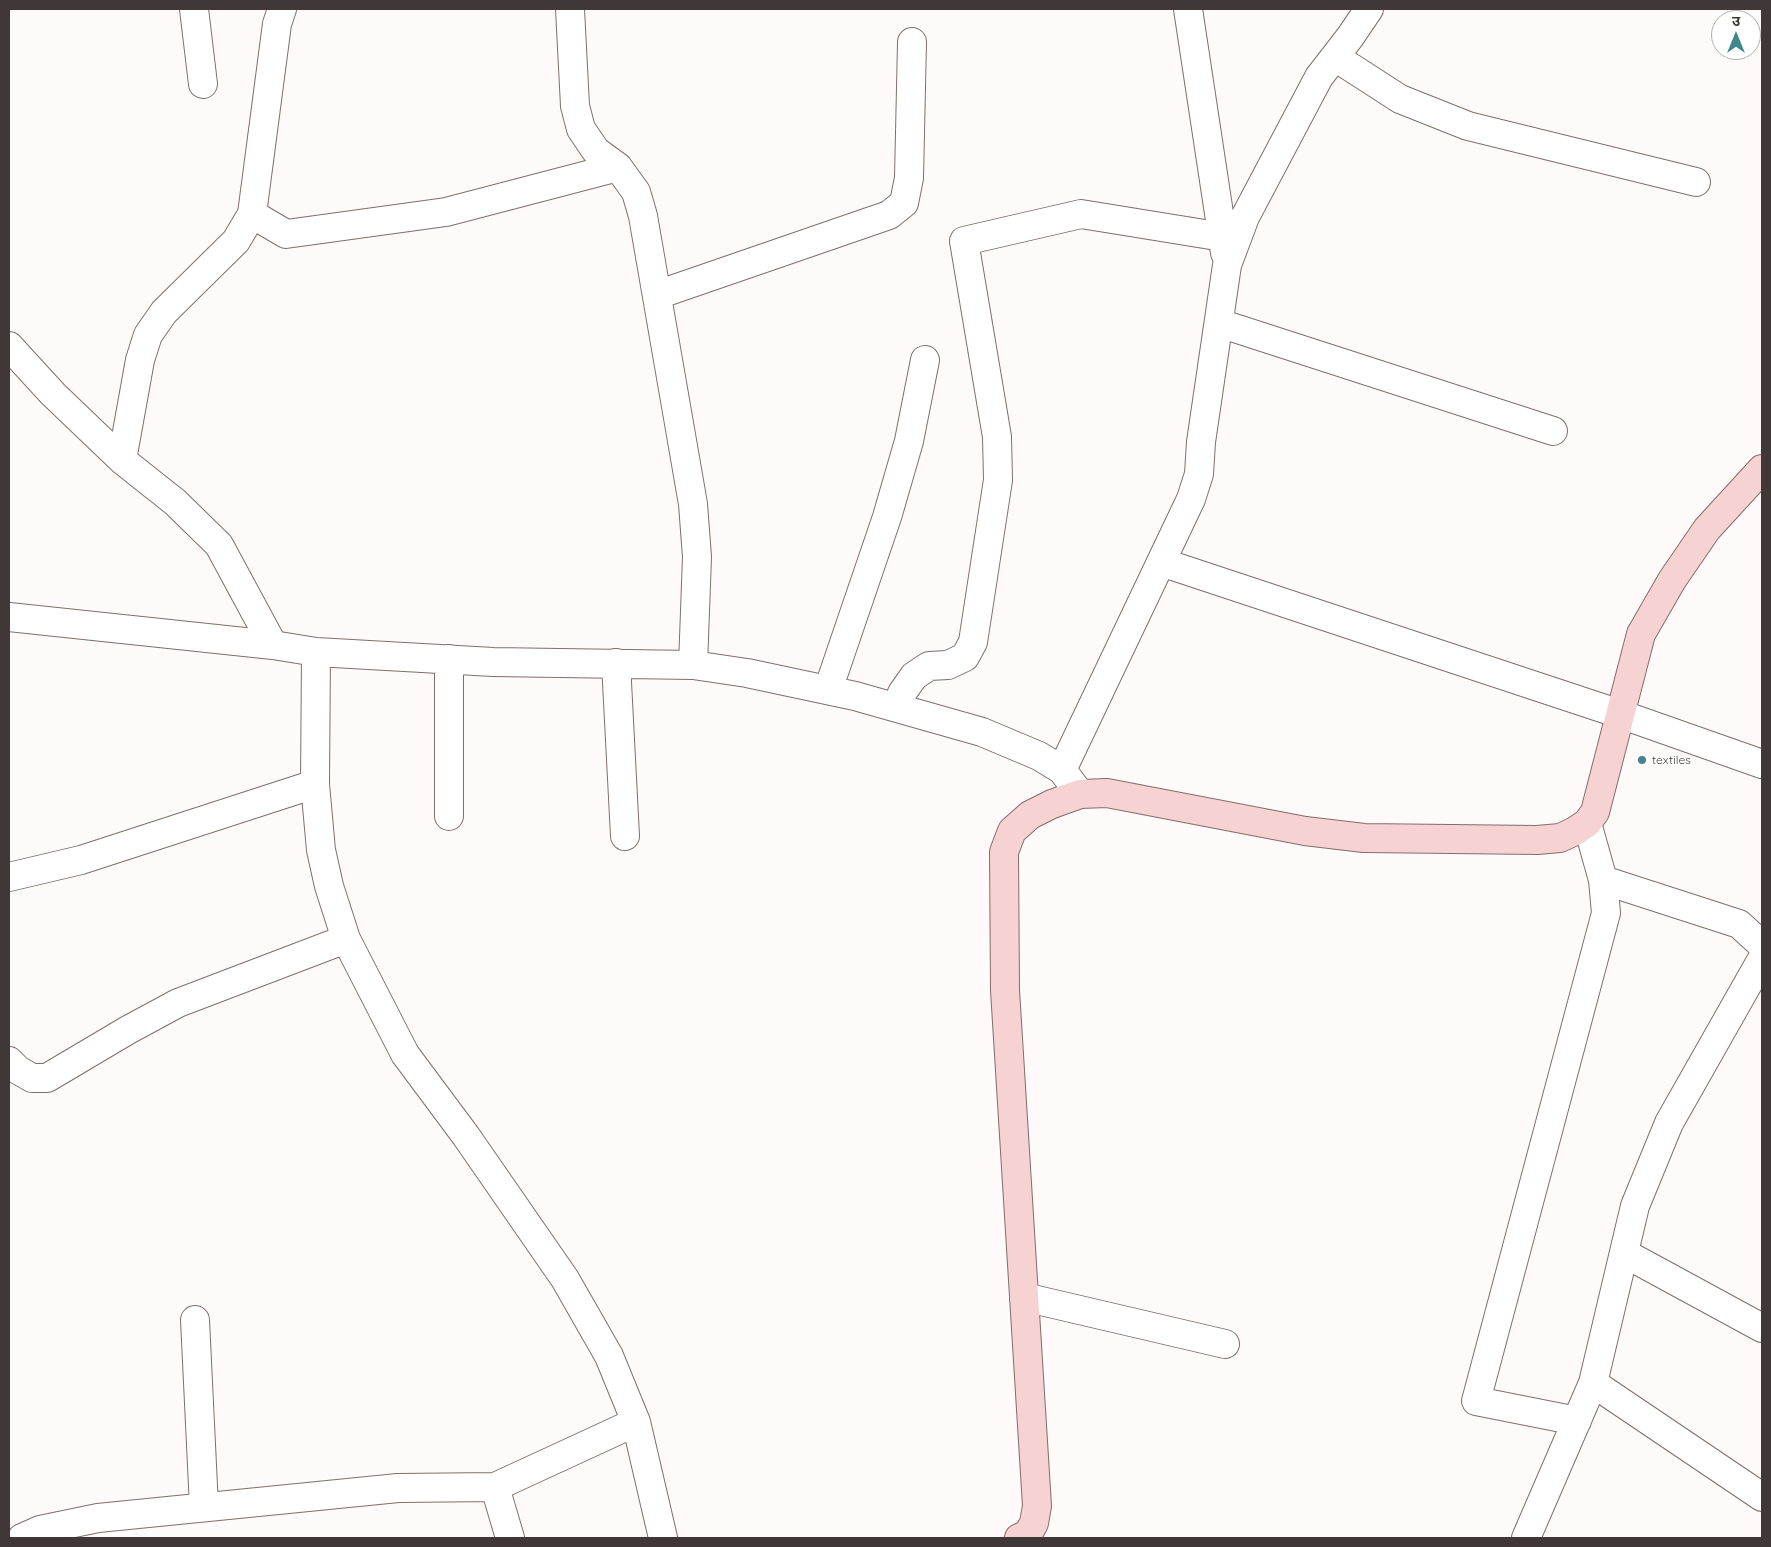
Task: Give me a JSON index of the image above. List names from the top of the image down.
{
  "places": ["textiles"],
  "north": "top"
}
